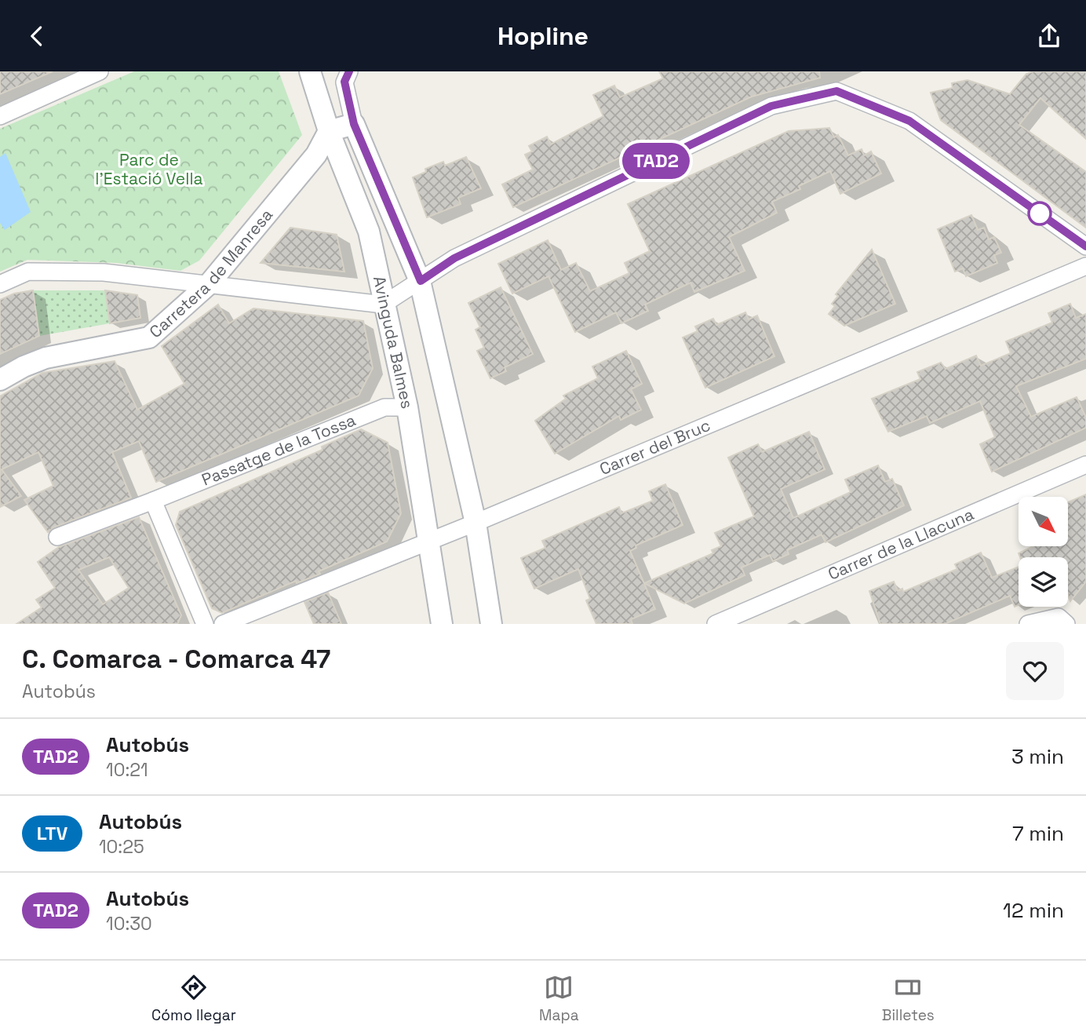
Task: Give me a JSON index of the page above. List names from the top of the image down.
{
  "streets": {
    "street": [
      "Carretera de Manresa",
      "Avinguda Balmes",
      "Carrer del Bruc",
      "Passatge de la Tossa",
      "Carrer de la Llacuna"
    ]
  },
  "crossings": [
    ["Carretera de Manresa", "Avinguda Balmes"],
    ["Avinguda Balmes", "Carrer del Bruc"],
    ["Avinguda Balmes", "Passatge de la Tossa"]
  ],
  "parks": ["Parc de l'Estació Vella"],
  "lines": ["bus line TAD2"],
  "north": "bottom right",
  "page": {
    "header": "Hopline",
    "on_map": "TAD2",
    "heading": ["C. Comarca - Comarca 47", "Autobús"],
    "list": [
      {
        "mark": "TAD2",
        "name": "Autobús",
        "note": "10:21",
        "value": "3 min"
      },
      {
        "mark": "LTV",
        "name": "Autobús",
        "note": "10:25",
        "value": "7 min"
      },
      {
        "mark": "TAD2",
        "name": "Autobús",
        "note": "10:30",
        "value": "12 min"
      }
    ],
    "tabs": ["Cómo llegar", "Mapa", "Billetes"]
  }
}
